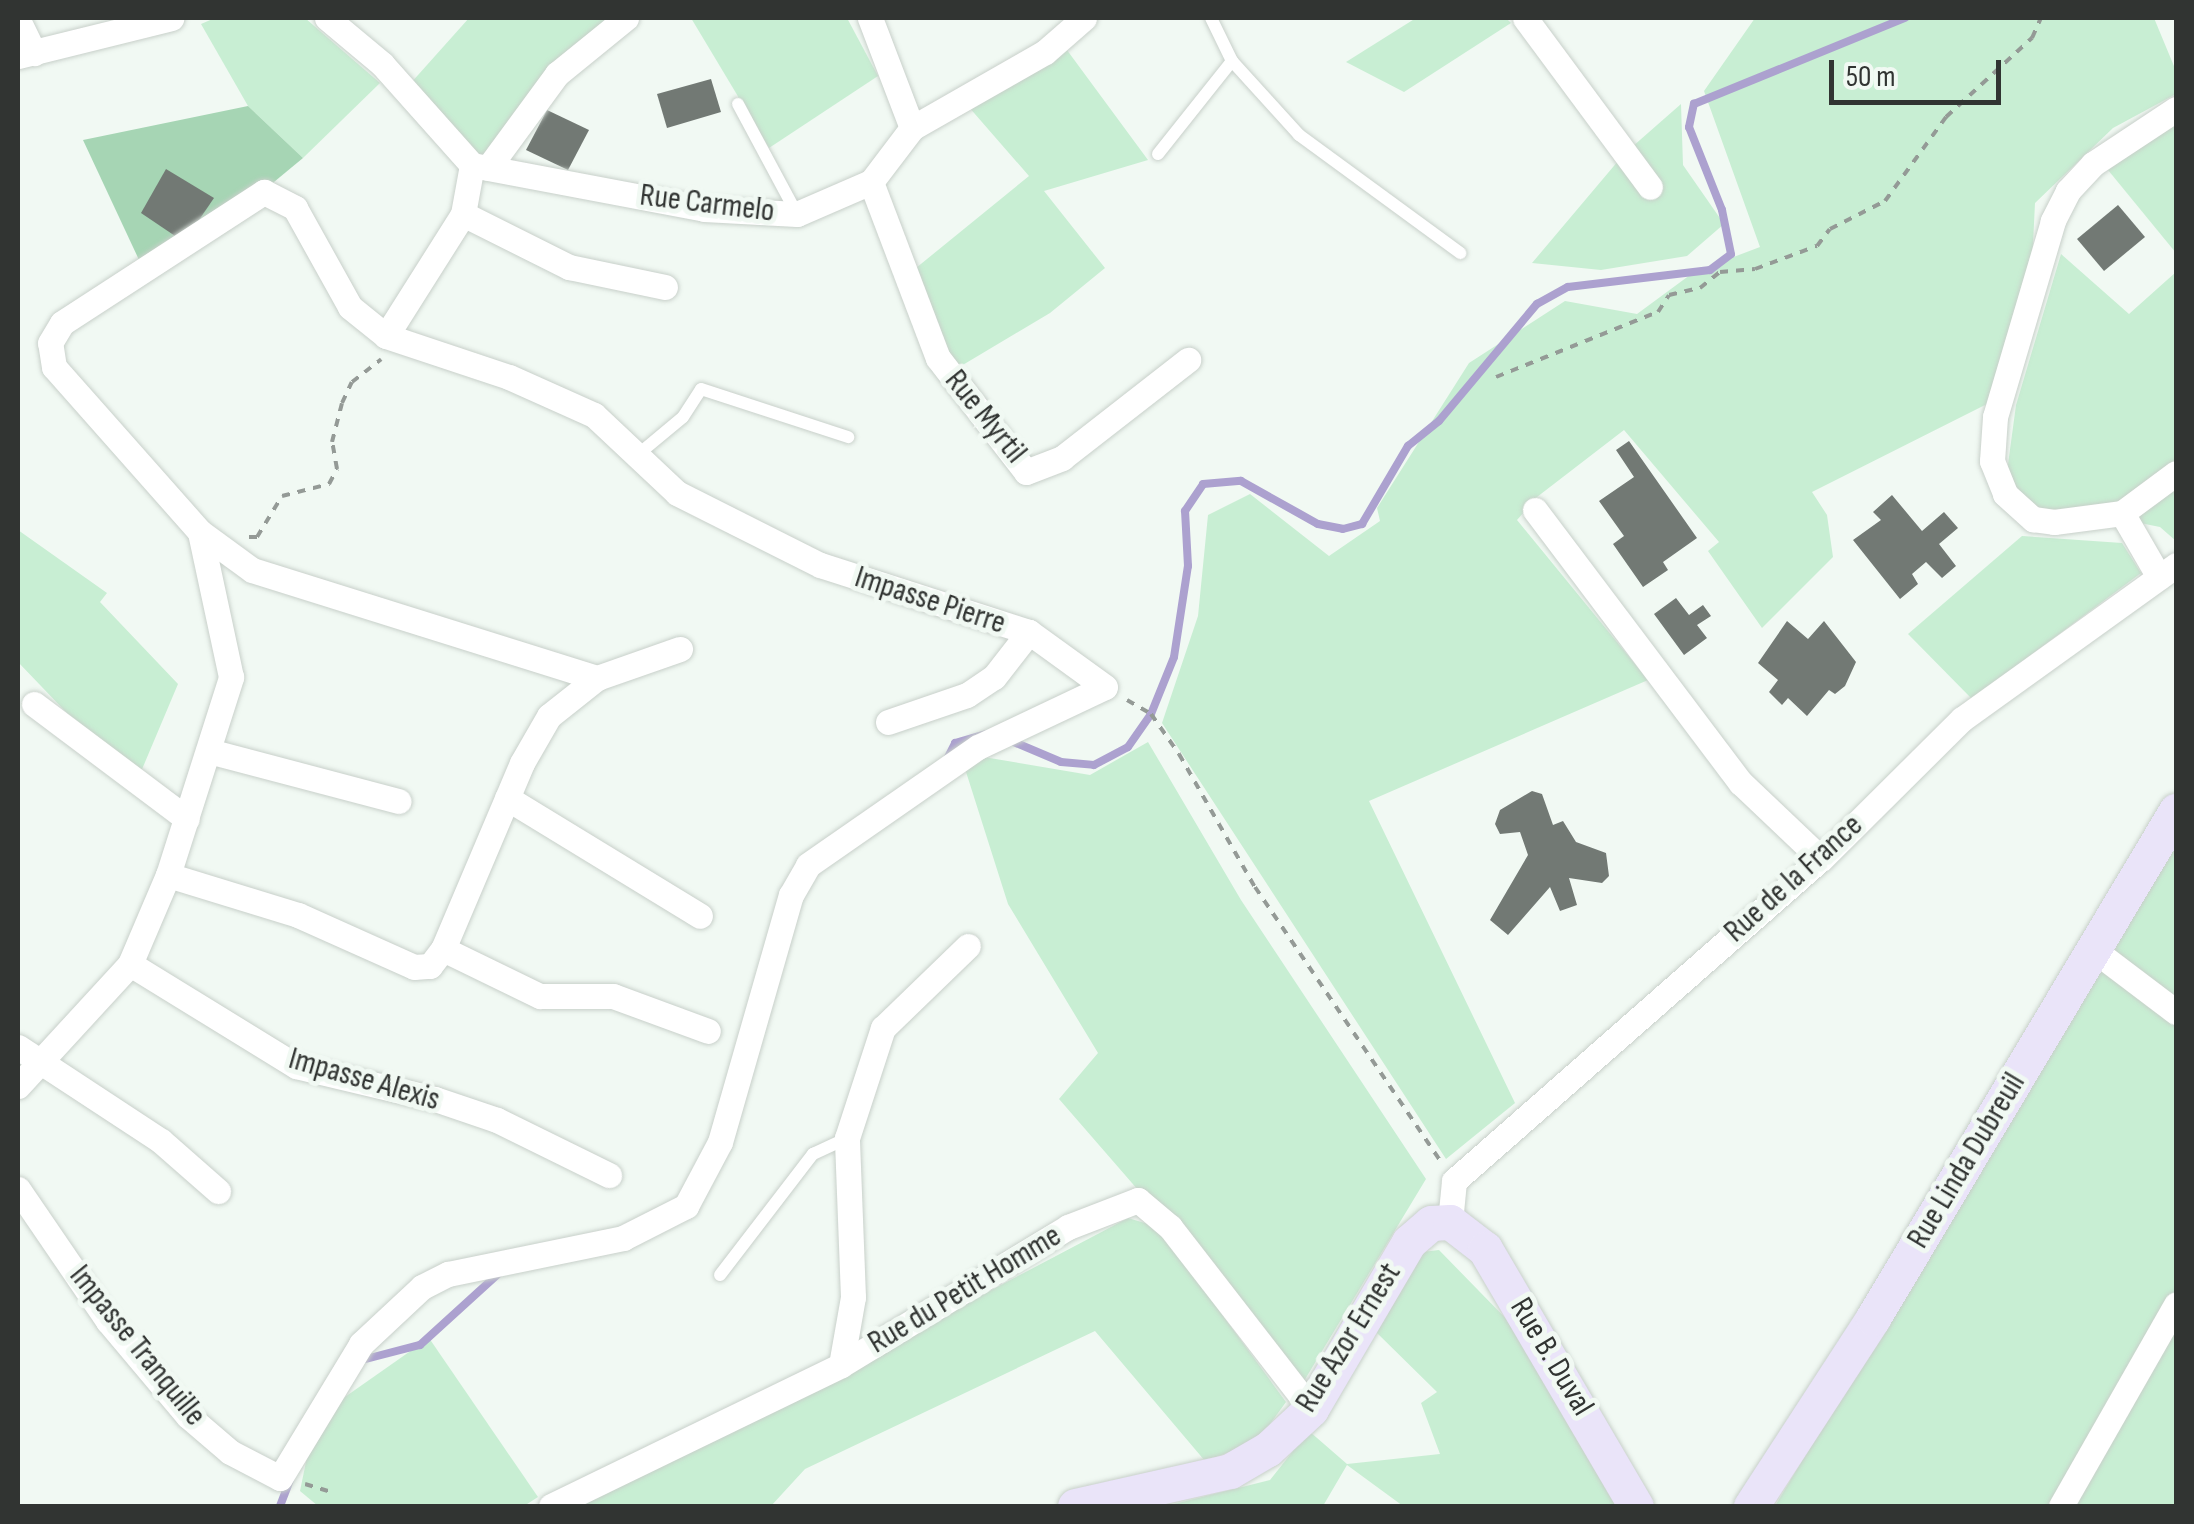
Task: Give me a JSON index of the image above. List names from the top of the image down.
{
  "streets": {
    "street": [
      "Rue Carmelo",
      "Rue Myrtil",
      "Impasse Pierre",
      "Rue de la France",
      "Impasse Alexis",
      "Rue Linda Dubreuil",
      "Rue du Petit Homme",
      "Rue Azor Ernest",
      "Impasse Tranquille",
      "Rue B. Duval"
    ]
  },
  "crossings": [
    ["Rue Carmelo", "Rue Myrtil"],
    ["Rue du Petit Homme", "Rue Azor Ernest"],
    ["Rue Azor Ernest", "Rue B. Duval"]
  ],
  "scale_bar": "50 m"
}
